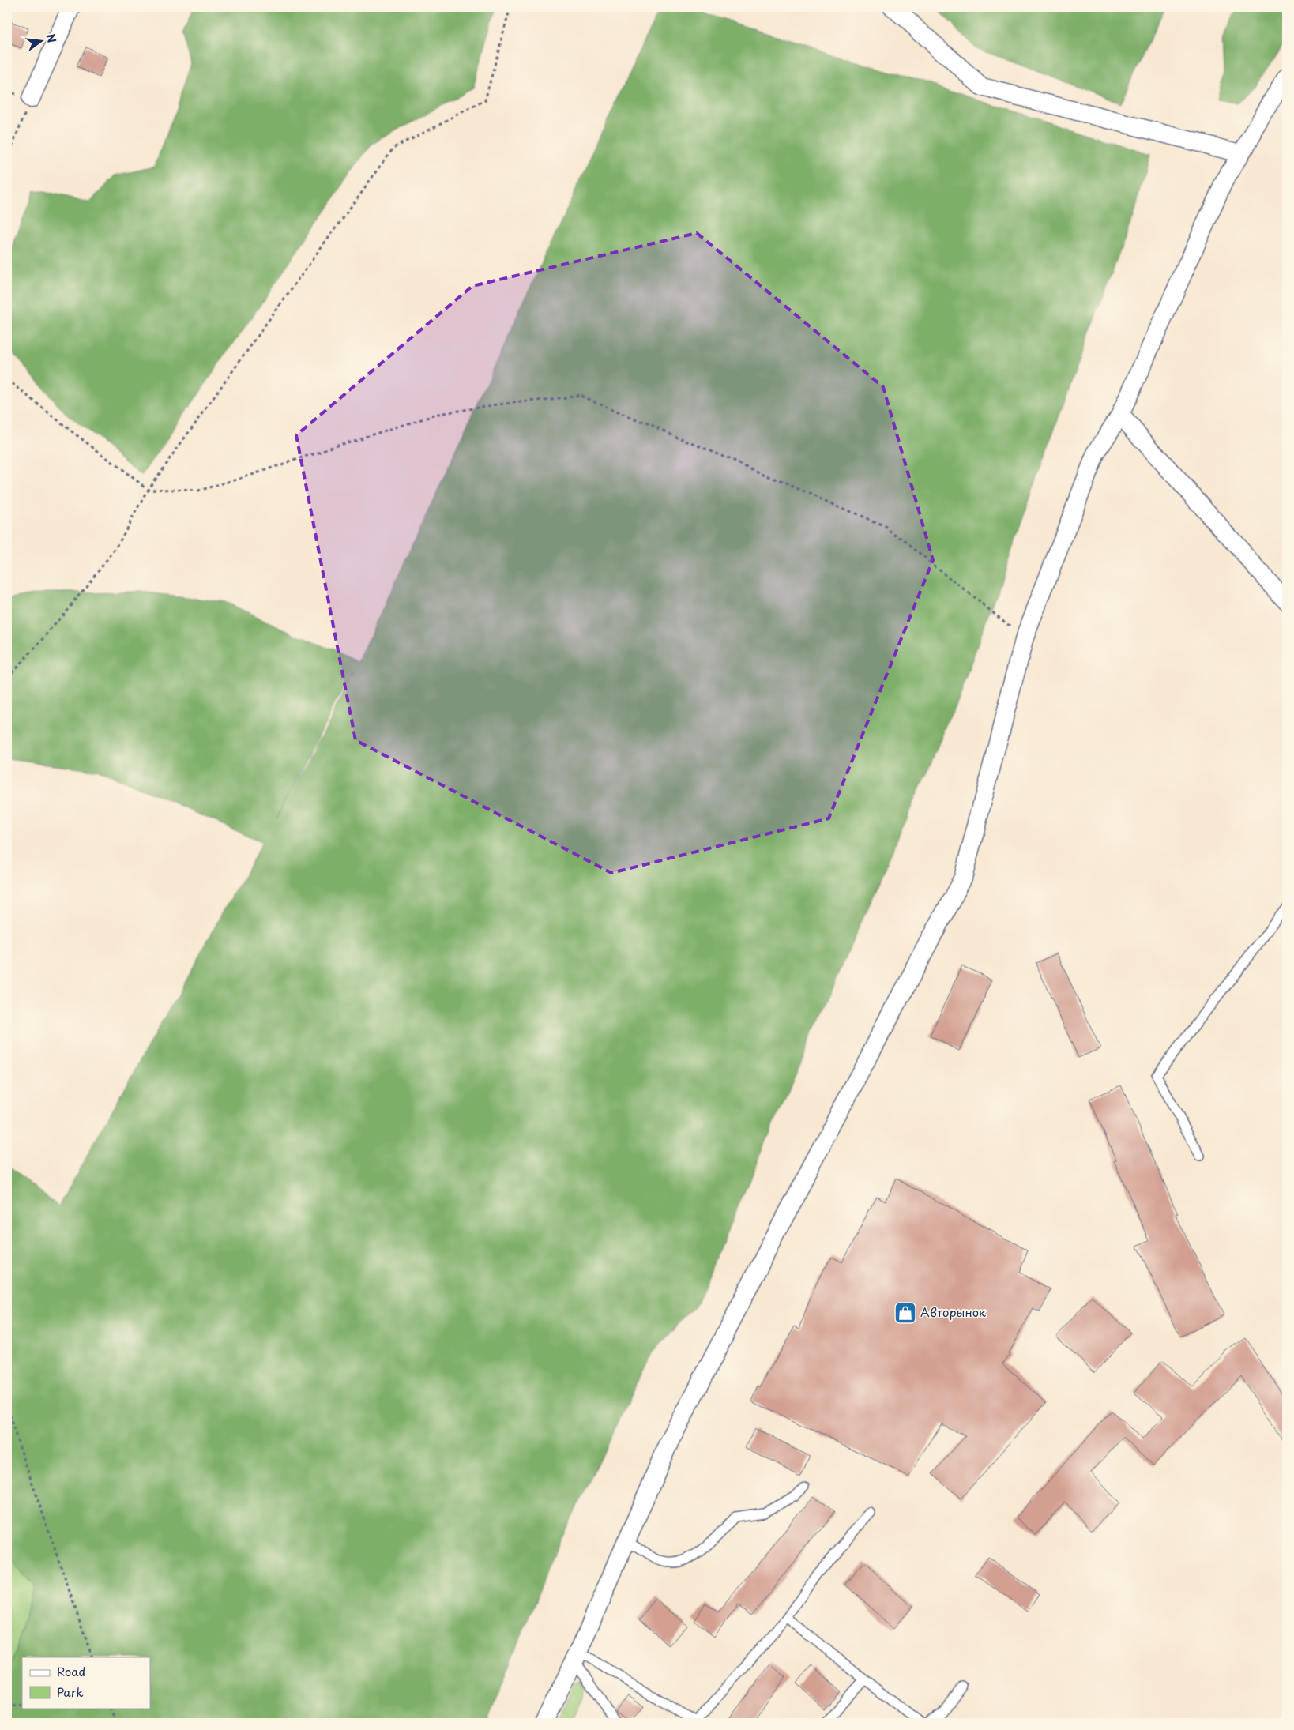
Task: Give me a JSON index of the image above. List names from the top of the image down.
{
  "places": {
    "shop": ["Авторынок"]
  },
  "legend": ["Road", "Park"],
  "north": "right"
}
